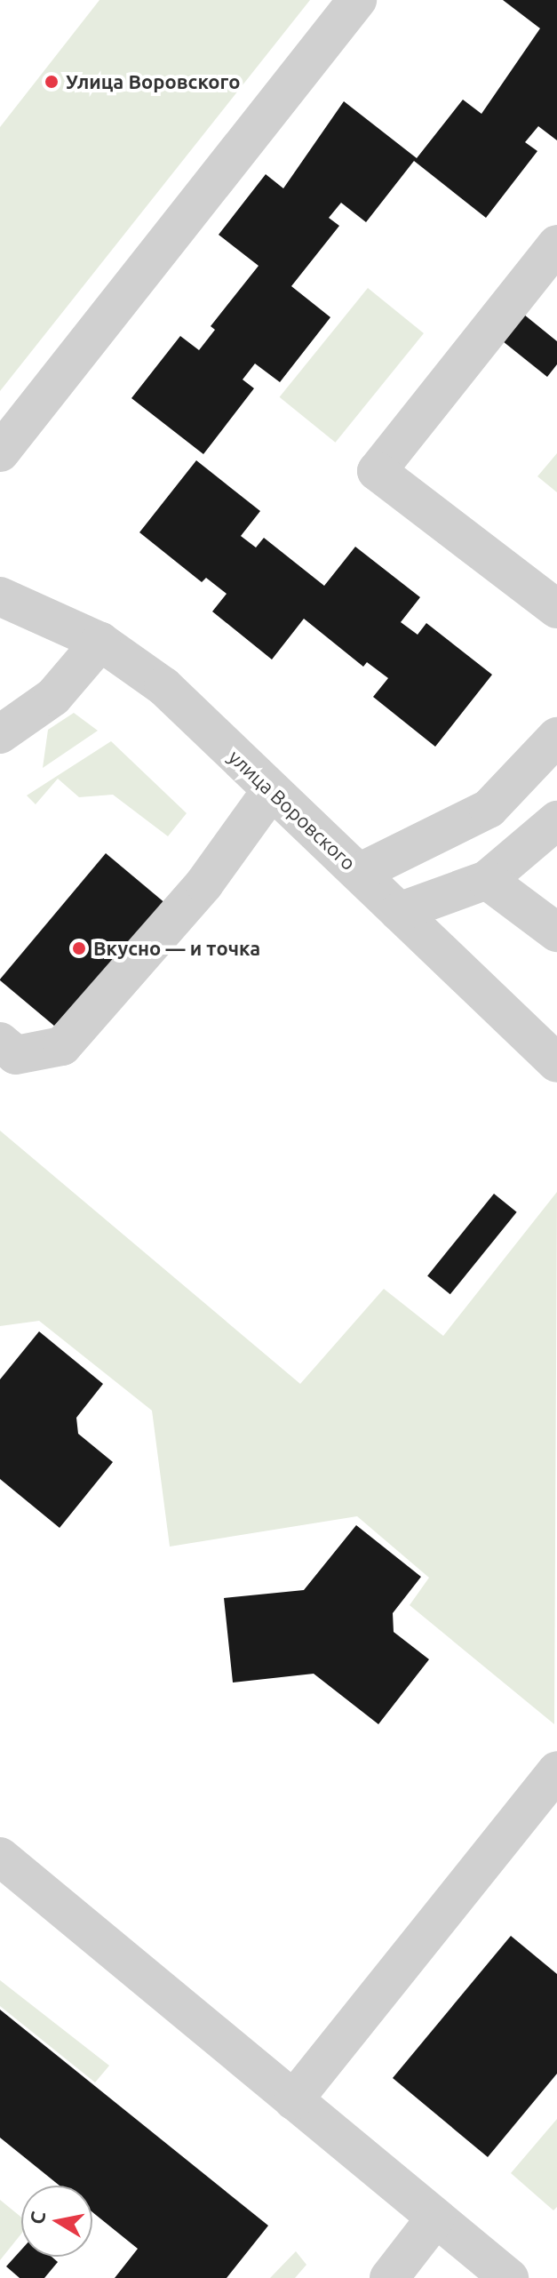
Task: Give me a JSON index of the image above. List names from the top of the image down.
{
  "streets": {
    "street": ["улица Воровского"]
  },
  "places": ["Улица Воровского", "Вкусно — и точка"],
  "north": "left"
}
